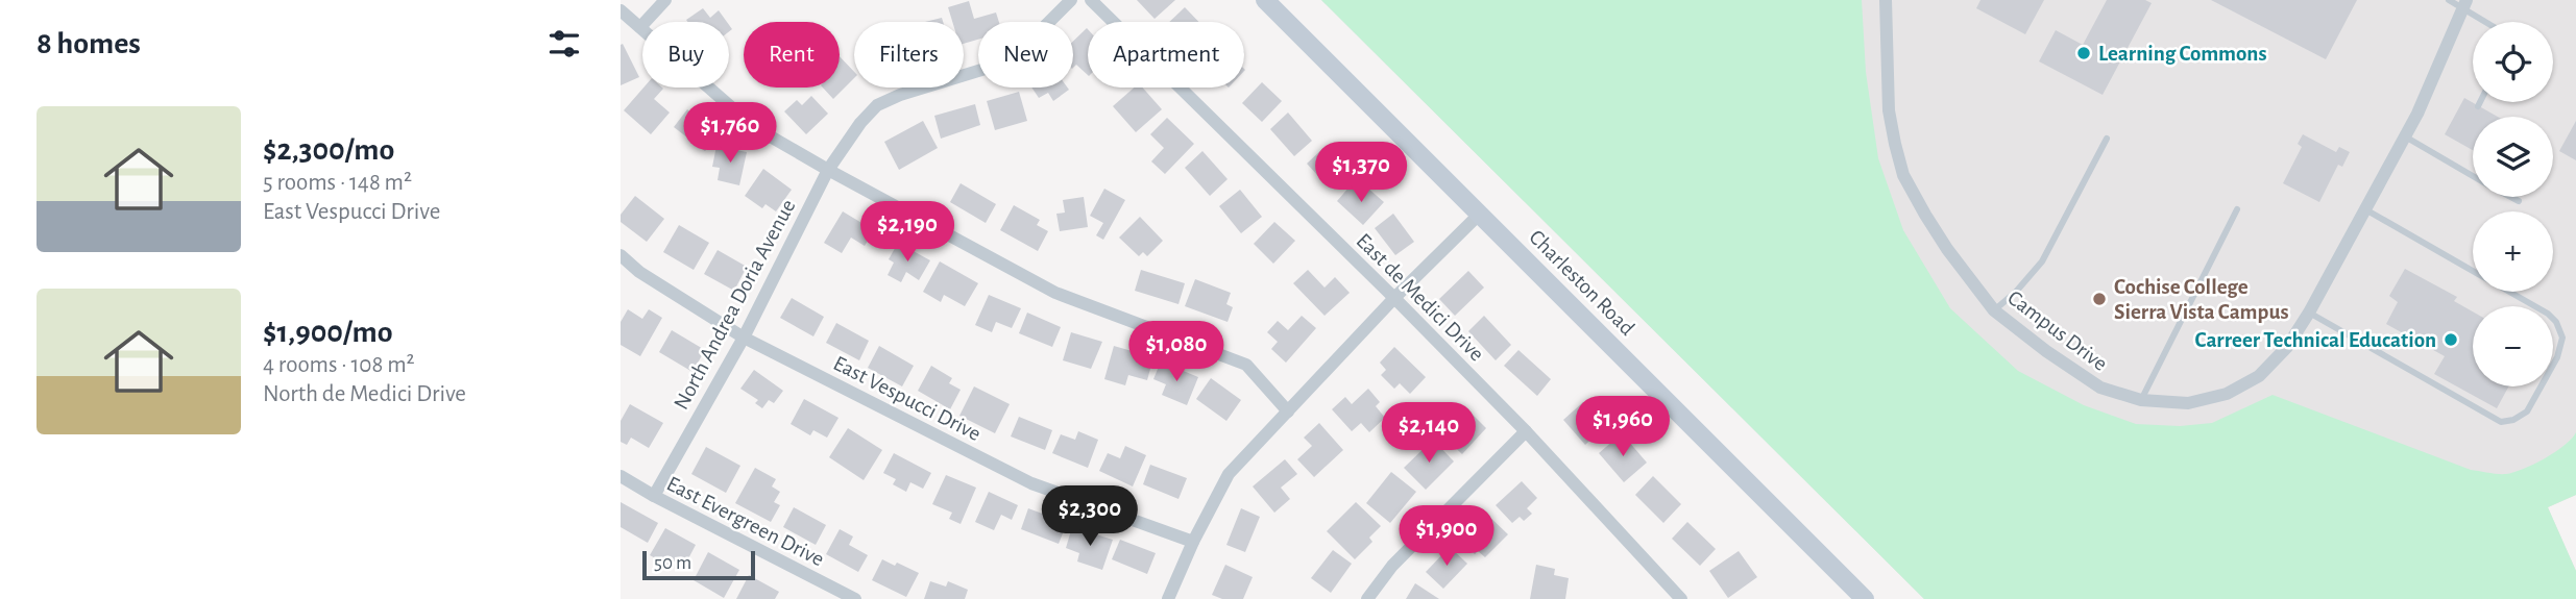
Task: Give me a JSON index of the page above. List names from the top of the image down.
{
  "streets": {
    "main road": ["Charleston Road"],
    "street": [
      "East de Medici Drive",
      "North Andrea Doria Avenue",
      "Campus Drive",
      "East Vespucci Drive",
      "East Evergreen Drive"
    ]
  },
  "crossings": [
    ["North Andrea Doria Avenue", "East Vespucci Drive"],
    ["North Andrea Doria Avenue", "East Evergreen Drive"]
  ],
  "places": ["Learning Commons", "Cochise College Sierra Vista Campus", "Carreer Technical Education"],
  "scale_bar": "50 m",
  "page": {
    "heading": "8 homes",
    "map_buttons": ["+", "−"],
    "chip": [
      "Buy",
      "Rent",
      "Filters",
      "New",
      "Apartment"
    ],
    "list": [
      {
        "name": "$2,300/mo",
        "note": "5 rooms · 148 m² · East Vespucci Drive"
      },
      {
        "name": "$1,900/mo",
        "note": "4 rooms · 108 m² · North de Medici Drive"
      }
    ],
    "price": [
      "$1,760",
      "$1,370",
      "$2,190",
      "$1,080",
      "$1,960",
      "$2,140",
      "$2,300",
      "$1,900"
    ],
    "scale": "50 m"
  }
}
